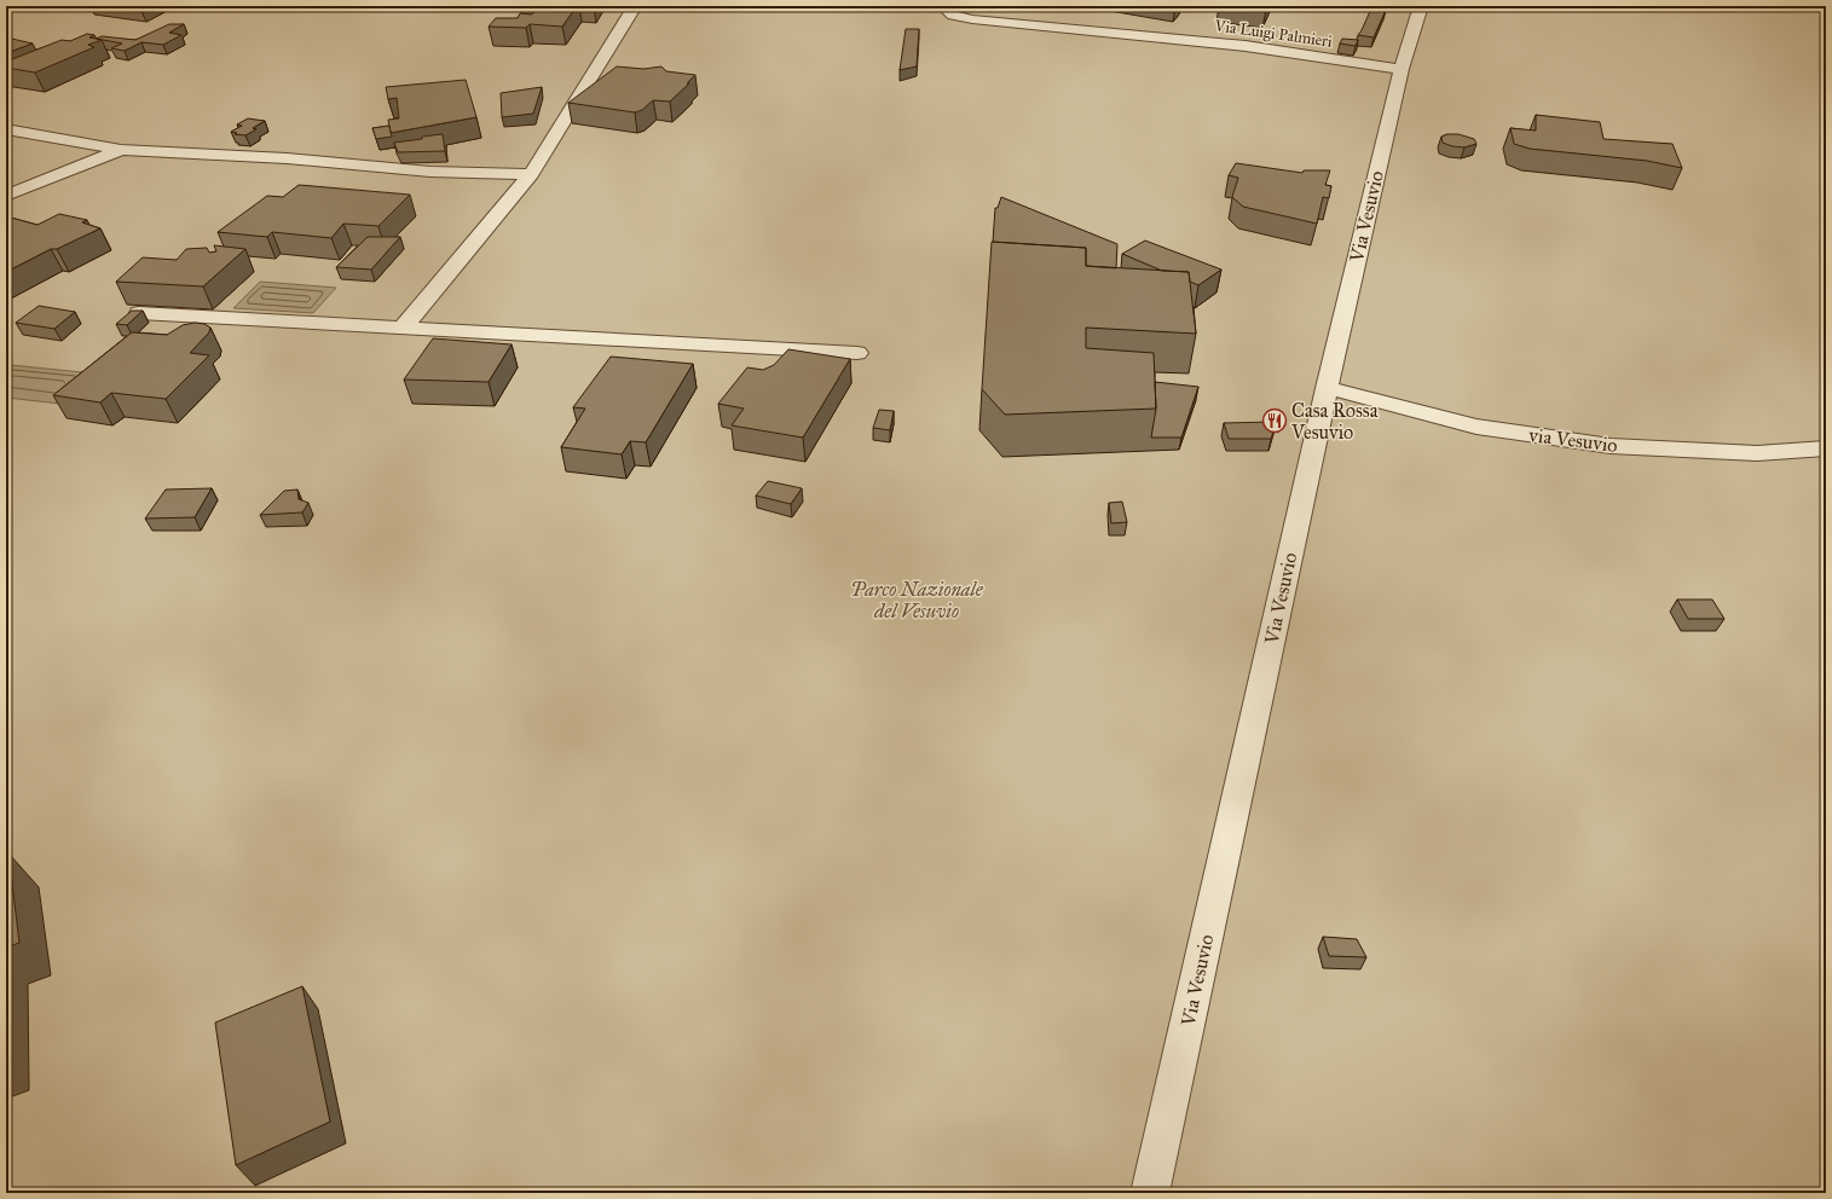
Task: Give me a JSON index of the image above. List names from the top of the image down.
{
  "streets": {
    "street": ["Via Luigi Palmieri", "Via Vesuvio", "via Vesuvio"]
  },
  "crossings": [
    ["Via Luigi Palmieri", "Via Vesuvio"],
    ["Via Vesuvio", "via Vesuvio"]
  ],
  "parks": ["Parco Nazionale del Vesuvio"],
  "places": {
    "restaurant": ["Casa Rossa Vesuvio"]
  }
}
